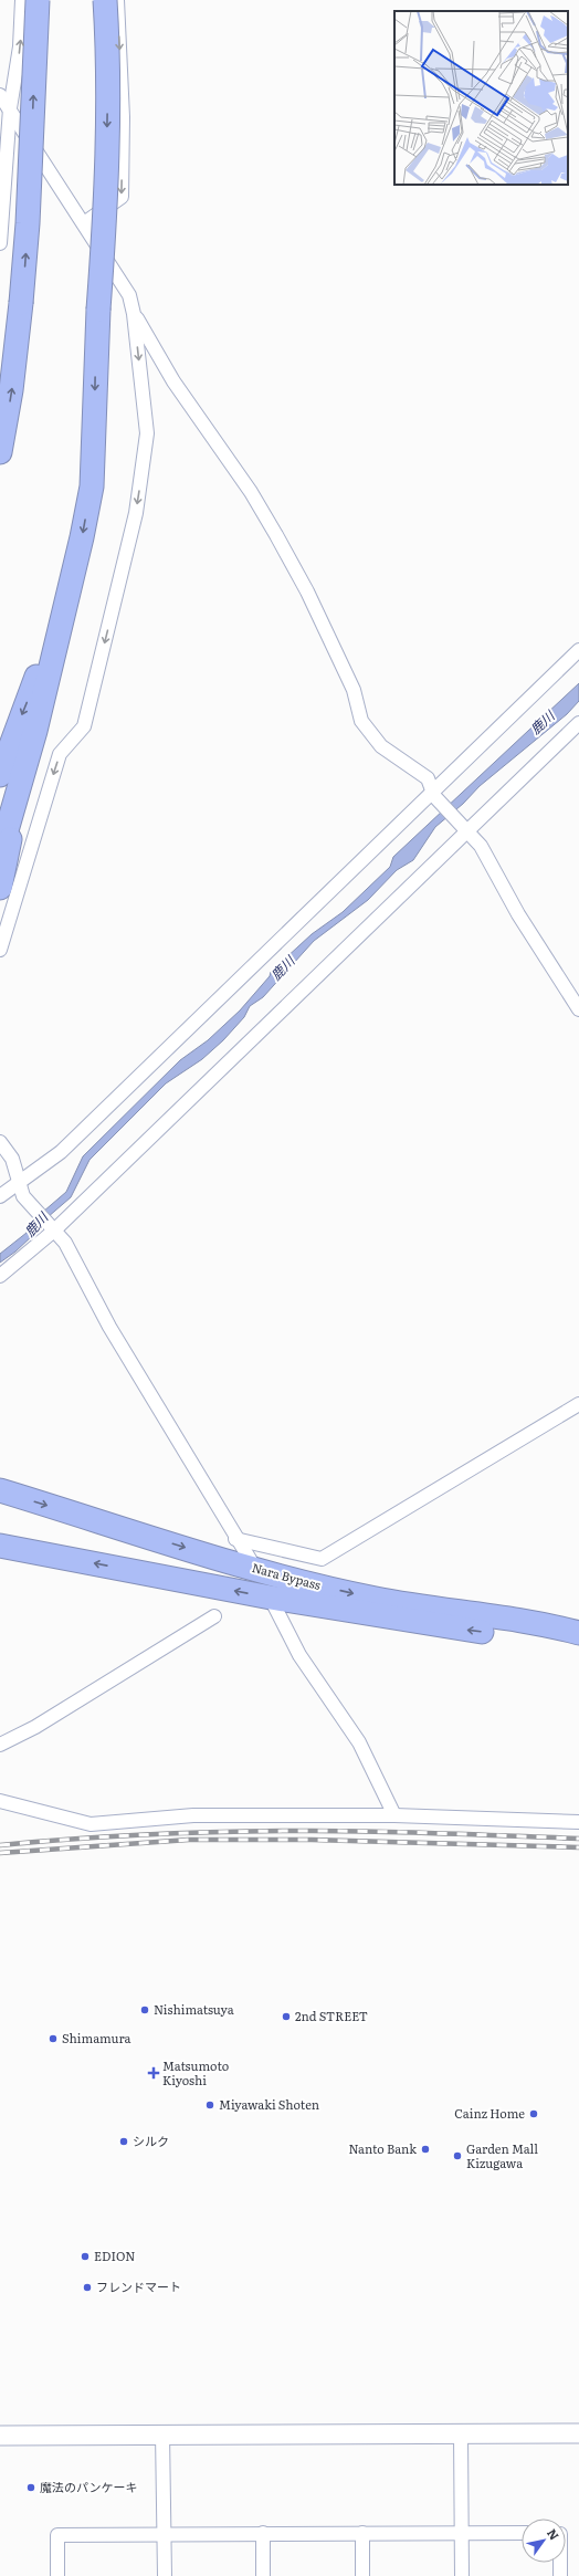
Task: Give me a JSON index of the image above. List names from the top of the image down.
{
  "streets": {
    "highway": ["Nara Bypass"]
  },
  "water": ["鹿川"],
  "places": {
    "other": [
      "Nishimatsuya",
      "2nd STREET",
      "Shimamura",
      "Miyawaki Shoten",
      "Cainz Home",
      "シルク",
      "Nanto Bank",
      "Garden Mall Kizugawa",
      "EDION",
      "フレンドマート",
      "魔法のパンケーキ"
    ],
    "health": ["Matsumoto Kiyoshi"]
  },
  "north": "top right"
}
